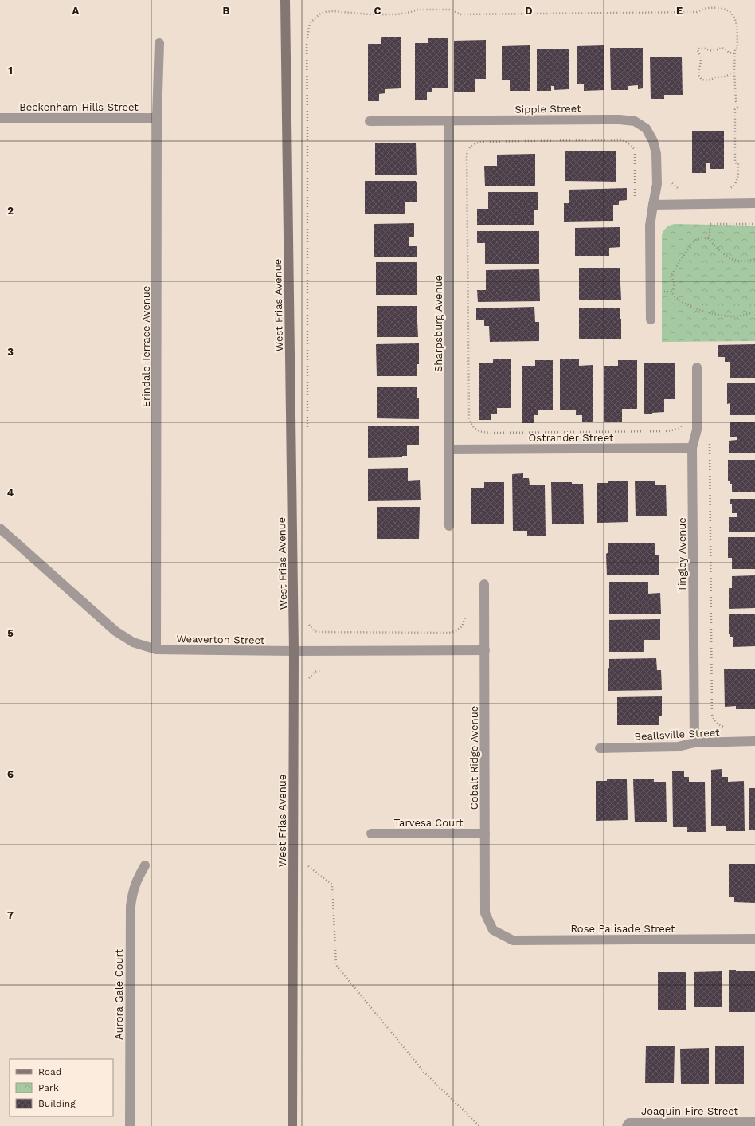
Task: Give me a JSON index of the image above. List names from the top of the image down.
{
  "streets": {
    "street": [
      "Beckenham Hills Street",
      "Sipple Street",
      "West Frias Avenue",
      "Sharpsburg Avenue",
      "Erindale Terrace Avenue",
      "Ostrander Street",
      "Tingley Avenue",
      "Weaverton Street",
      "Beallsville Street",
      "Cobalt Ridge Avenue",
      "Tarvesa Court",
      "Rose Palisade Street",
      "Aurora Gale Court",
      "Joaquin Fire Street"
    ]
  },
  "crossings": [
    ["Beckenham Hills Street", "Erindale Terrace Avenue"],
    ["Sipple Street", "Sharpsburg Avenue"],
    ["West Frias Avenue", "Weaverton Street"],
    ["Sharpsburg Avenue", "Ostrander Street"],
    ["Erindale Terrace Avenue", "Weaverton Street"],
    ["Ostrander Street", "Tingley Avenue"],
    ["Tingley Avenue", "Beallsville Street"],
    ["Weaverton Street", "Cobalt Ridge Avenue"],
    ["Cobalt Ridge Avenue", "Tarvesa Court"],
    ["Cobalt Ridge Avenue", "Rose Palisade Street"]
  ],
  "legend": ["Road", "Park", "Building"],
  "grid": {
    "columns": [
      "A",
      "B",
      "C",
      "D",
      "E"
    ],
    "rows": [
      "1",
      "2",
      "3",
      "4",
      "5",
      "6",
      "7"
    ]
  }
}
